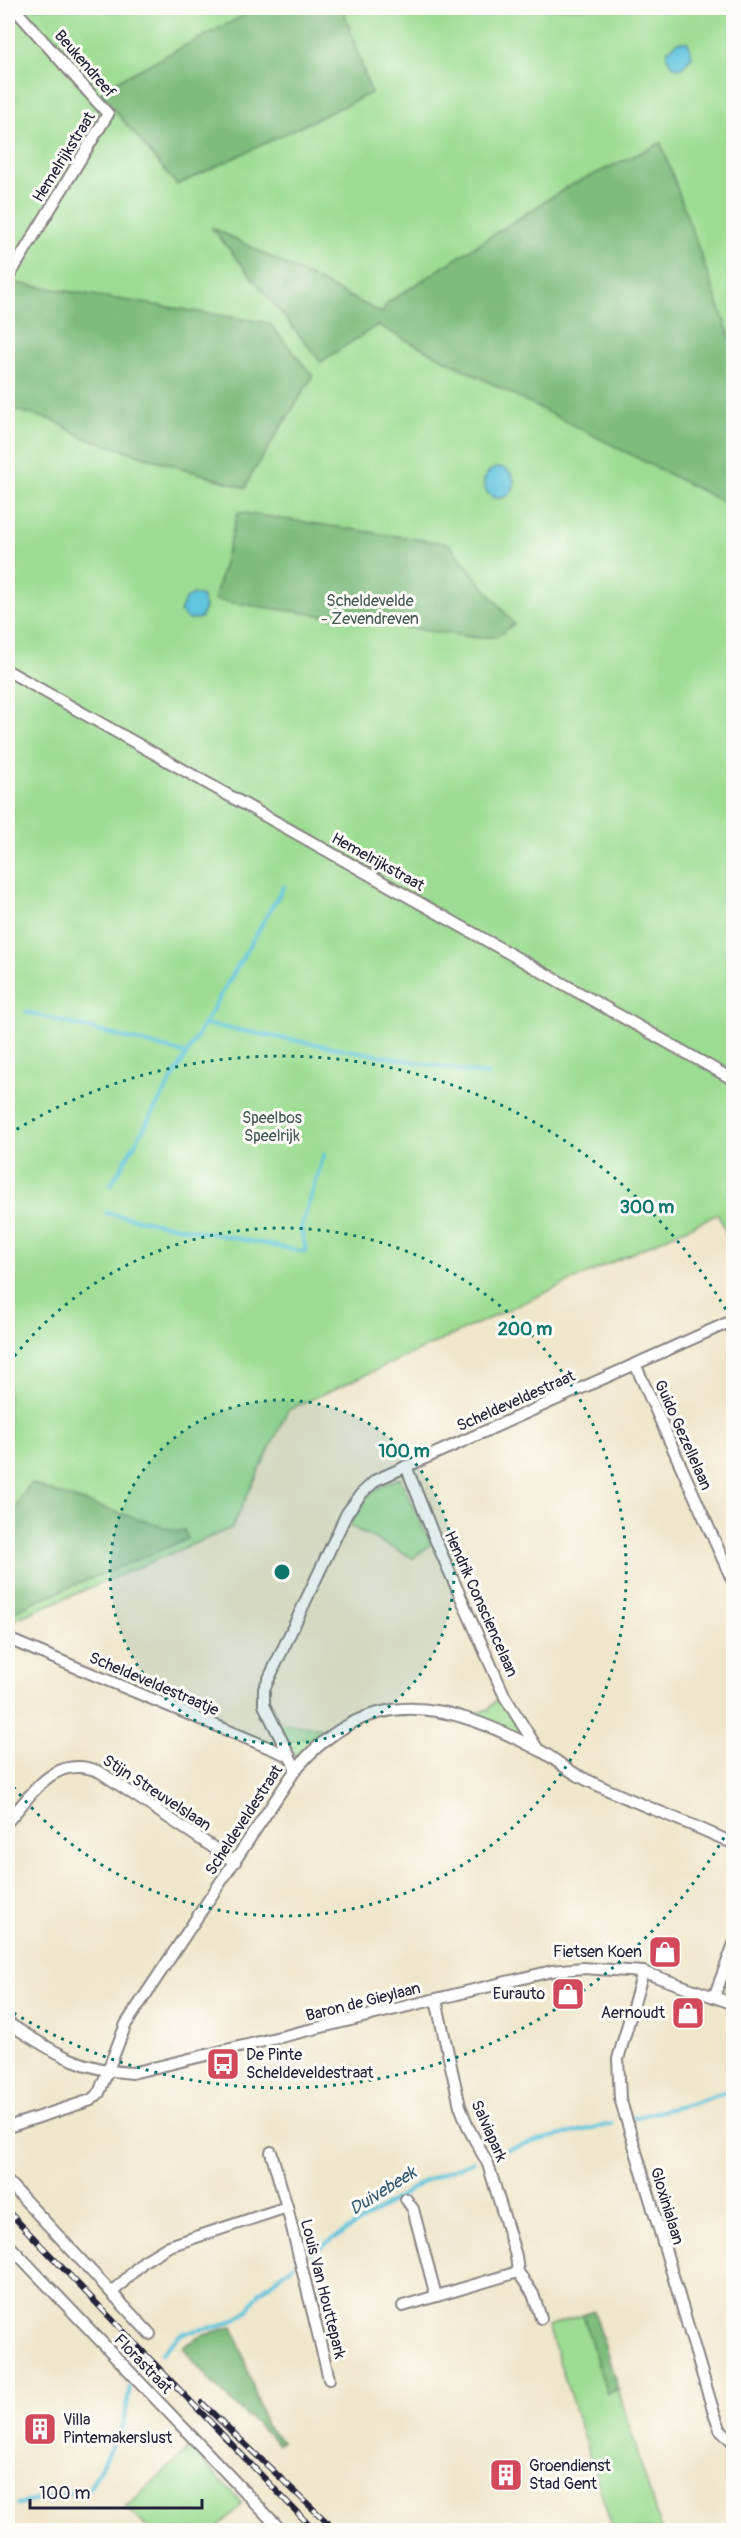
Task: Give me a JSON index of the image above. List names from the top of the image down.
{
  "streets": {
    "street": [
      "Beukendreef",
      "Hemelrijkstraat",
      "Scheldeveldestraat",
      "Guido Gezellelaan",
      "Hendrik Consciencelaan",
      "Scheldeveldestraatje",
      "Stijn Streuvelslaan",
      "Baron de Gieylaan",
      "Salviapark",
      "Gloxinialaan",
      "Louis Van Houttepark",
      "Florastraat"
    ]
  },
  "crossings": [
    ["Beukendreef", "Hemelrijkstraat"],
    ["Scheldeveldestraat", "Guido Gezellelaan"],
    ["Scheldeveldestraat", "Hendrik Consciencelaan"],
    ["Scheldeveldestraat", "Scheldeveldestraatje"],
    ["Scheldeveldestraat", "Stijn Streuvelslaan"],
    ["Scheldeveldestraat", "Baron de Gieylaan"],
    ["Baron de Gieylaan", "Salviapark"],
    ["Baron de Gieylaan", "Gloxinialaan"]
  ],
  "water": ["Duivebeek"],
  "parks": ["Scheldevelde - Zevendreven", "Speelbos Speelrijk"],
  "places": {
    "shop": ["Fietsen Koen", "Eurauto", "Aernoudt"],
    "bus stop": ["De Pinte Scheldeveldestraat"],
    "building": ["Villa Pintemakerslust", "Groendienst Stad Gent"]
  },
  "scale_bar": "100 m",
  "rings": ["300 m", "200 m", "100 m"]
}
